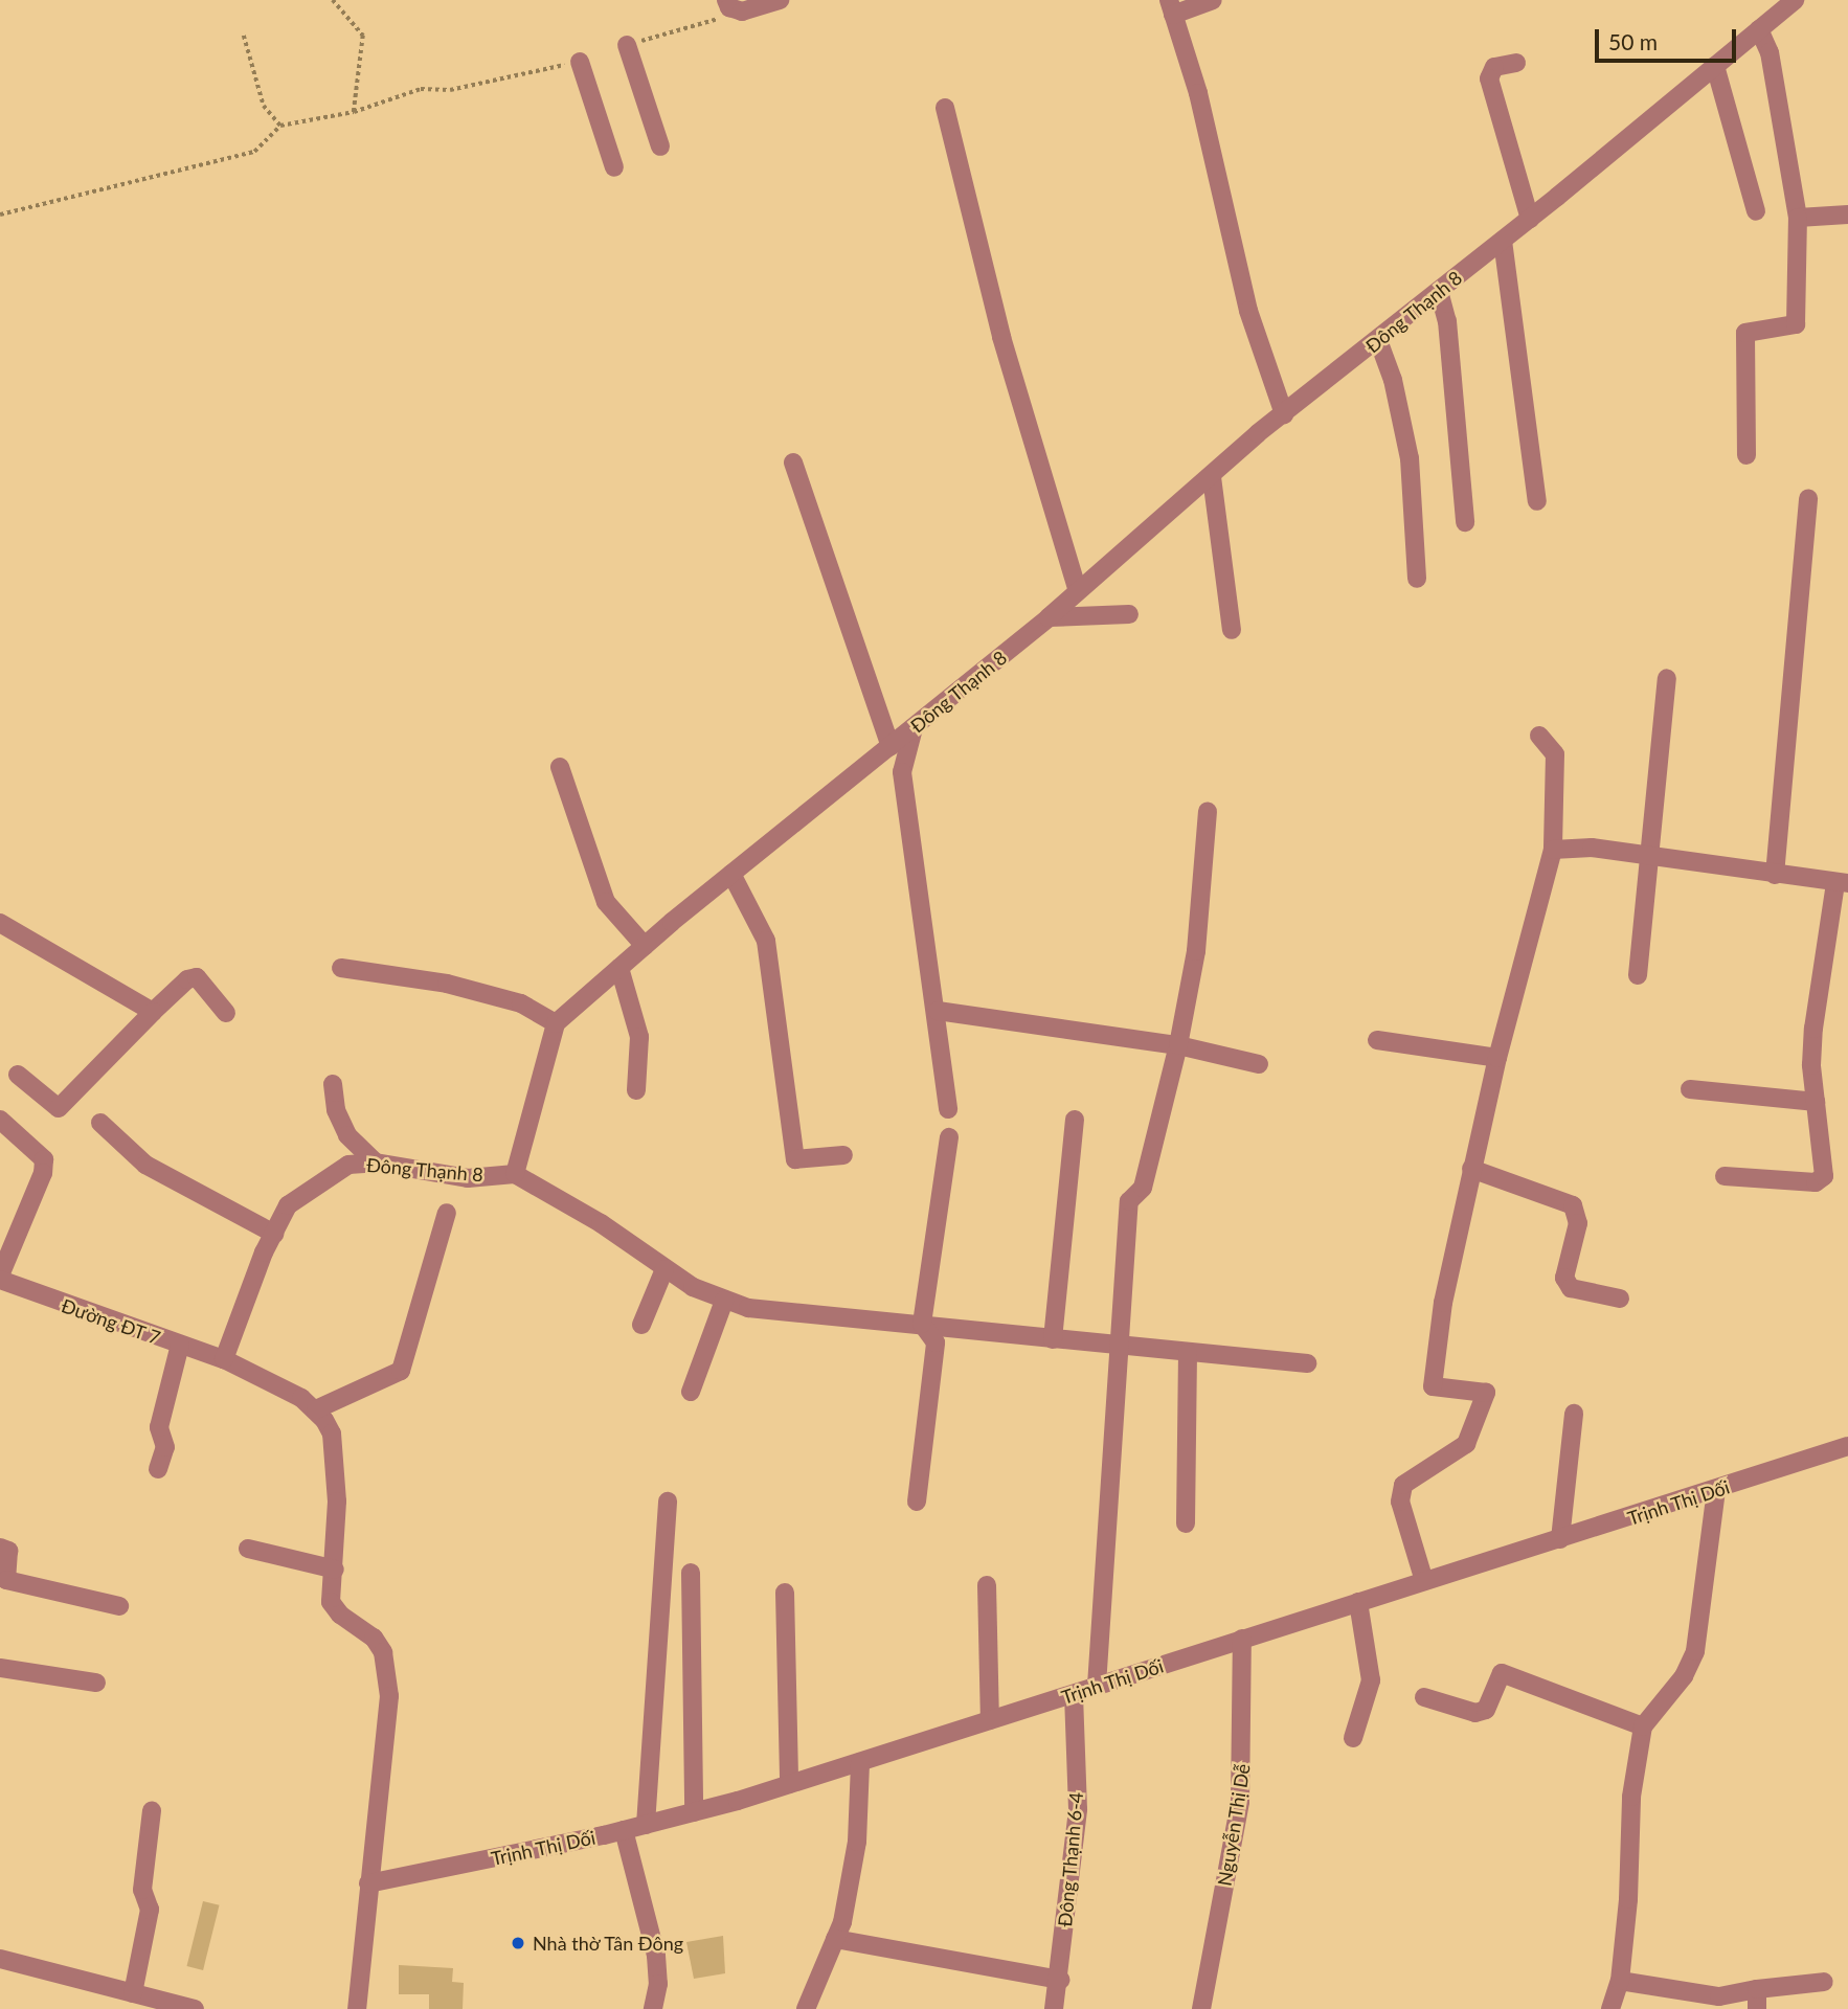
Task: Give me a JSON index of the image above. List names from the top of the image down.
{
  "streets": {
    "street": [
      "Đông Thạnh 8",
      "Đường ĐT 7",
      "Trịnh Thị Dối",
      "Nguyễn Thị Dễ",
      "Đông Thạnh 6-4"
    ]
  },
  "crossings": [
    ["Đông Thạnh 8", "Đường ĐT 7"],
    ["Trịnh Thị Dối", "Nguyễn Thị Dễ"],
    ["Trịnh Thị Dối", "Đông Thạnh 6-4"]
  ],
  "places": ["Nhà thờ Tân Đông"],
  "scale_bar": "50 m"
}
